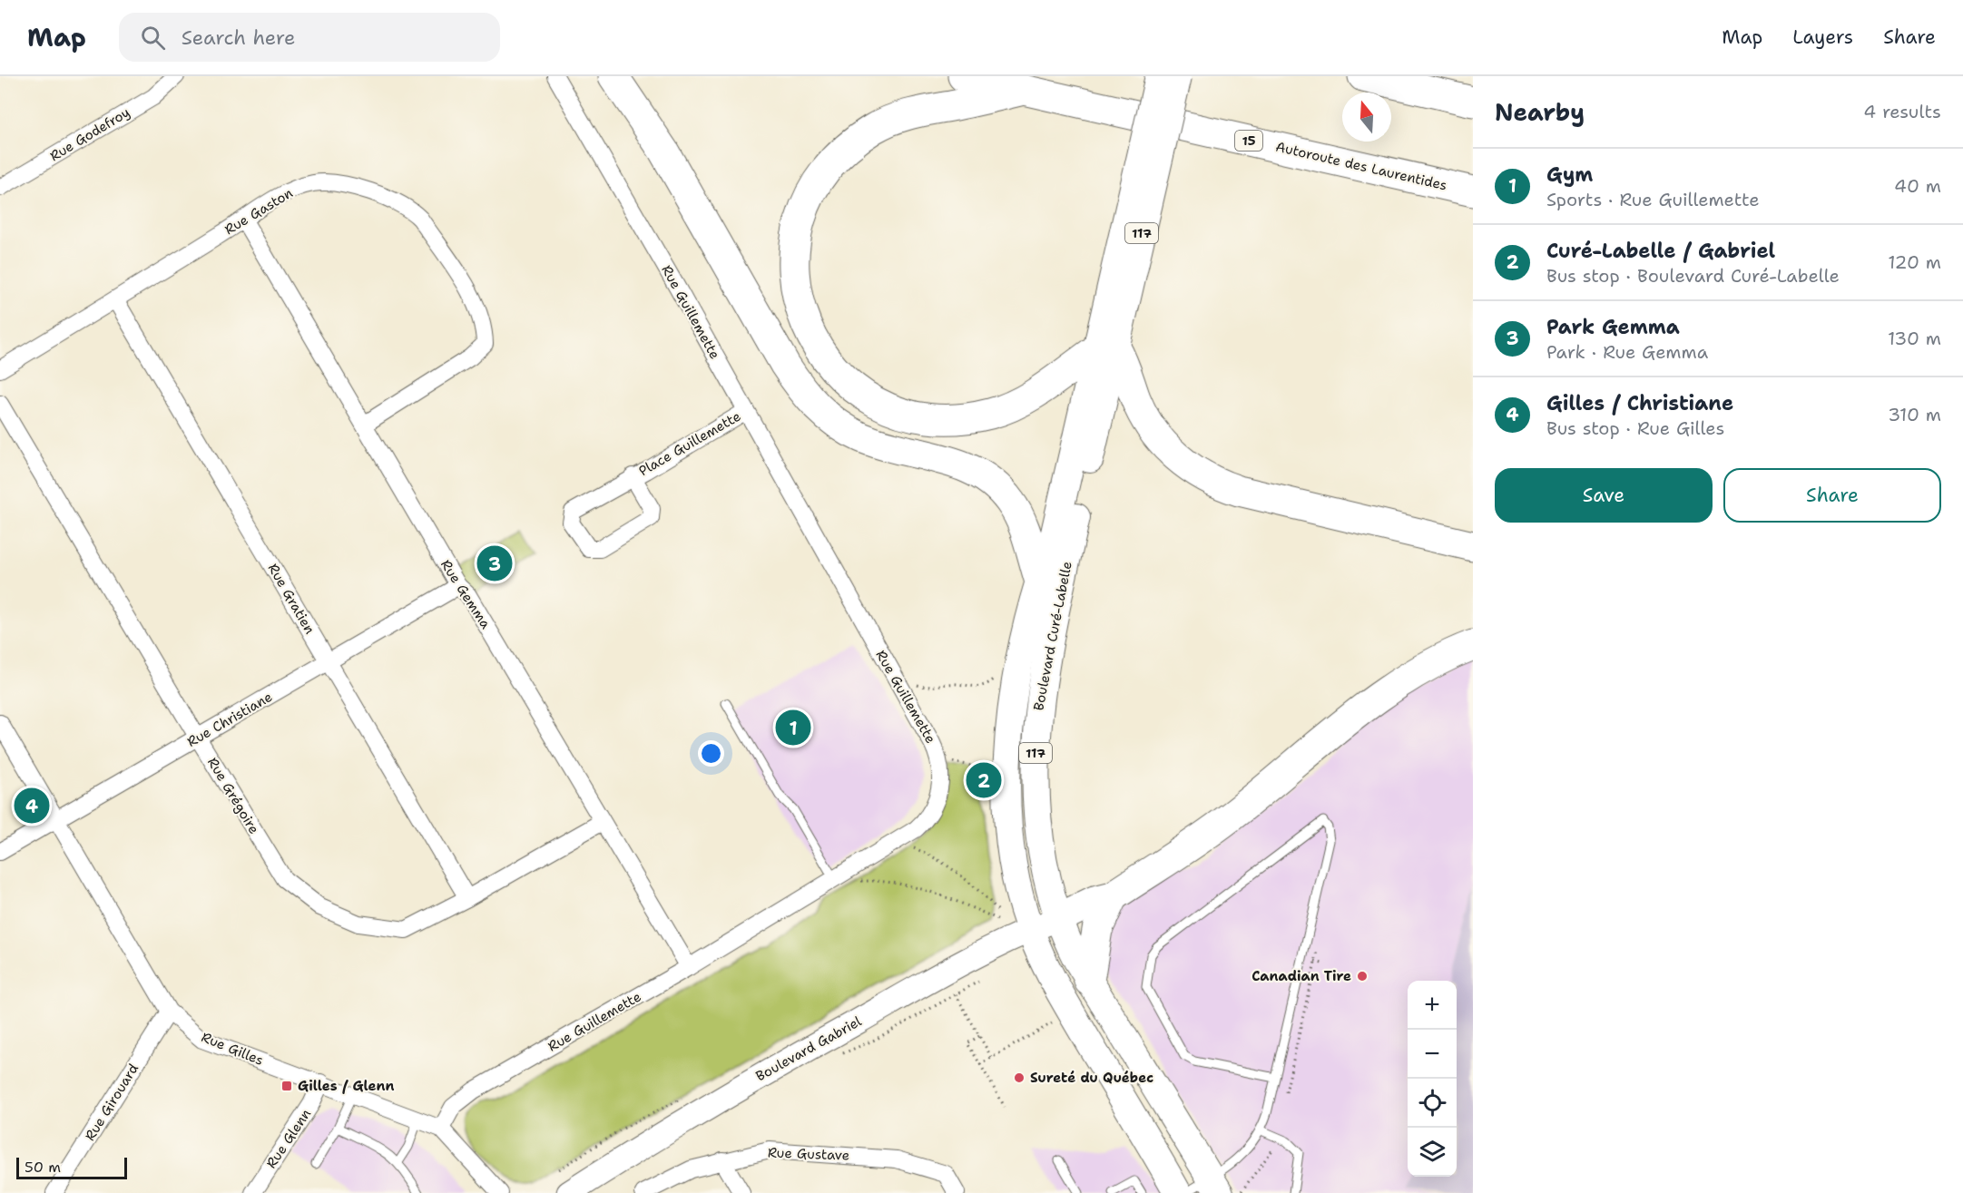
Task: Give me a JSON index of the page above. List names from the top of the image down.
{
  "streets": {
    "highway": ["15", "Autoroute des Laurentides"],
    "main road": ["117", "Boulevard Curé-Labelle"],
    "street": [
      "Rue Godefroy",
      "Rue Gaston",
      "Rue Guillemette",
      "Place Guillemette",
      "Rue Gemma",
      "Rue Gratien",
      "Rue Christiane",
      "Rue Grégoire",
      "Rue Gilles",
      "Boulevard Gabriel",
      "Rue Girouard",
      "Rue Glenn",
      "Rue Gustave"
    ]
  },
  "crossings": [
    ["Rue Gaston", "Rue Gemma"],
    ["Rue Gaston", "Rue Gratien"],
    ["Rue Guillemette", "Place Guillemette"],
    ["Rue Guillemette", "Rue Gemma"],
    ["Rue Guillemette", "Rue Gilles"],
    ["Rue Gemma", "Rue Christiane"],
    ["Rue Gemma", "Rue Grégoire"],
    ["Rue Gratien", "Rue Christiane"],
    ["Rue Gratien", "Rue Grégoire"],
    ["Boulevard Curé-Labelle", "Boulevard Gabriel"],
    ["Rue Christiane", "Rue Grégoire"],
    ["Rue Christiane", "Rue Gilles"],
    ["Rue Gilles", "Rue Girouard"],
    ["Rue Gilles", "Rue Glenn"]
  ],
  "places": {
    "other": ["Canadian Tire", "Sureté du Québec"],
    "transit": ["Gilles / Glenn"]
  },
  "scale_bar": "50 m",
  "north": "top",
  "page": {
    "header": "Map",
    "search": "Search here",
    "nav": ["Map", "Layers", "Share"],
    "heading": ["Nearby", "4 results"],
    "list": [
      {
        "mark": "1",
        "name": "Gym",
        "note": "Sports · Rue Guillemette",
        "value": "40 m"
      },
      {
        "mark": "2",
        "name": "Curé-Labelle / Gabriel",
        "note": "Bus stop · Boulevard Curé-Labelle",
        "value": "120 m"
      },
      {
        "mark": "3",
        "name": "Park Gemma",
        "note": "Park · Rue Gemma",
        "value": "130 m"
      },
      {
        "mark": "4",
        "name": "Gilles / Christiane",
        "note": "Bus stop · Rue Gilles",
        "value": "310 m"
      }
    ],
    "buttons": ["Save", "Share"],
    "pins": [
      "3",
      "1",
      "2",
      "4"
    ],
    "map_buttons": ["+", "−"],
    "scale": "50 m"
  }
}
